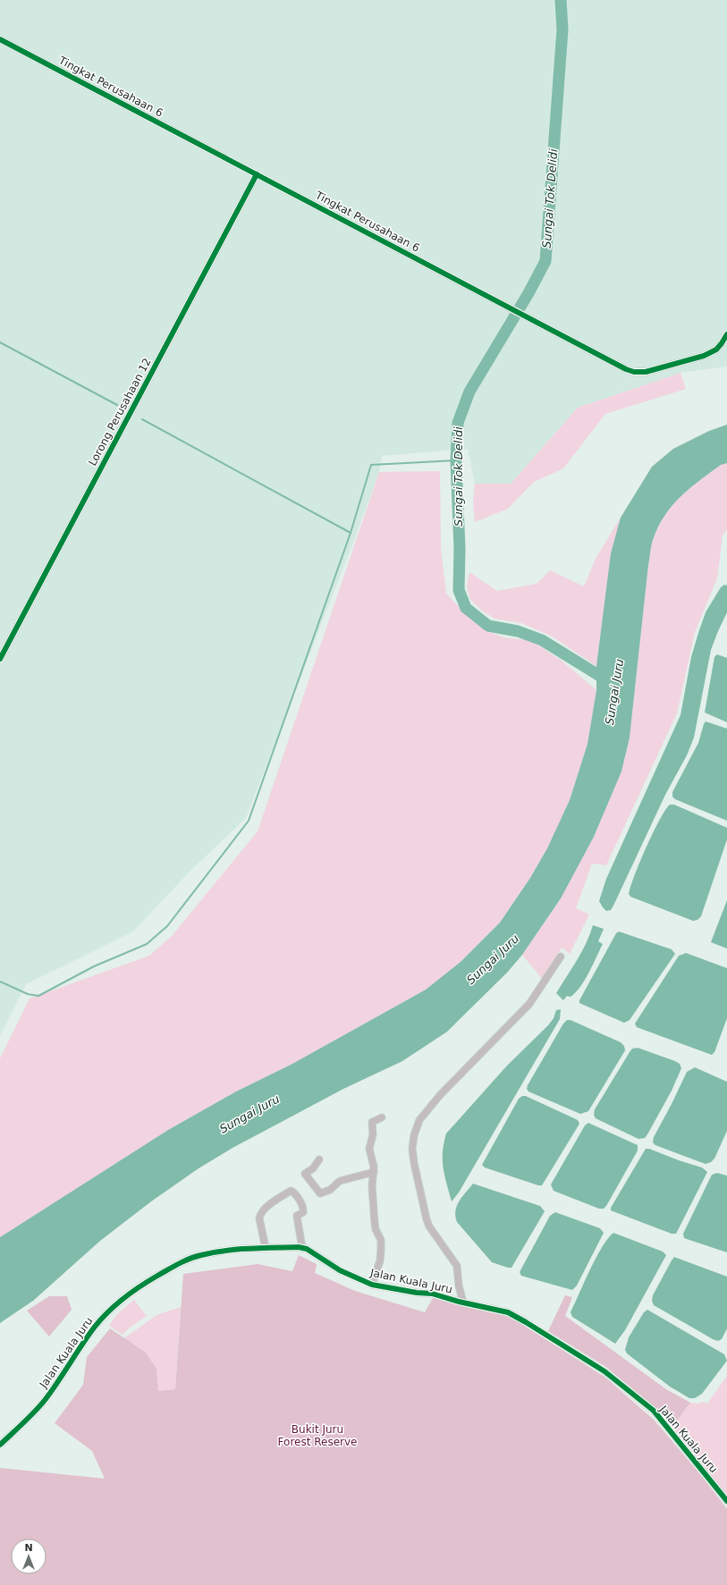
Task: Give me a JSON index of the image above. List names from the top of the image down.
{
  "streets": {
    "street": ["Tingkat Perusahaan 6", "Lorong Perusahaan 12", "Jalan Kuala Juru"]
  },
  "crossings": [
    ["Tingkat Perusahaan 6", "Lorong Perusahaan 12"]
  ],
  "water": ["Sungai Tok Delidi", "Sungai Juru"],
  "parks": ["Bukit Juru Forest Reserve"],
  "north": "top"
}
